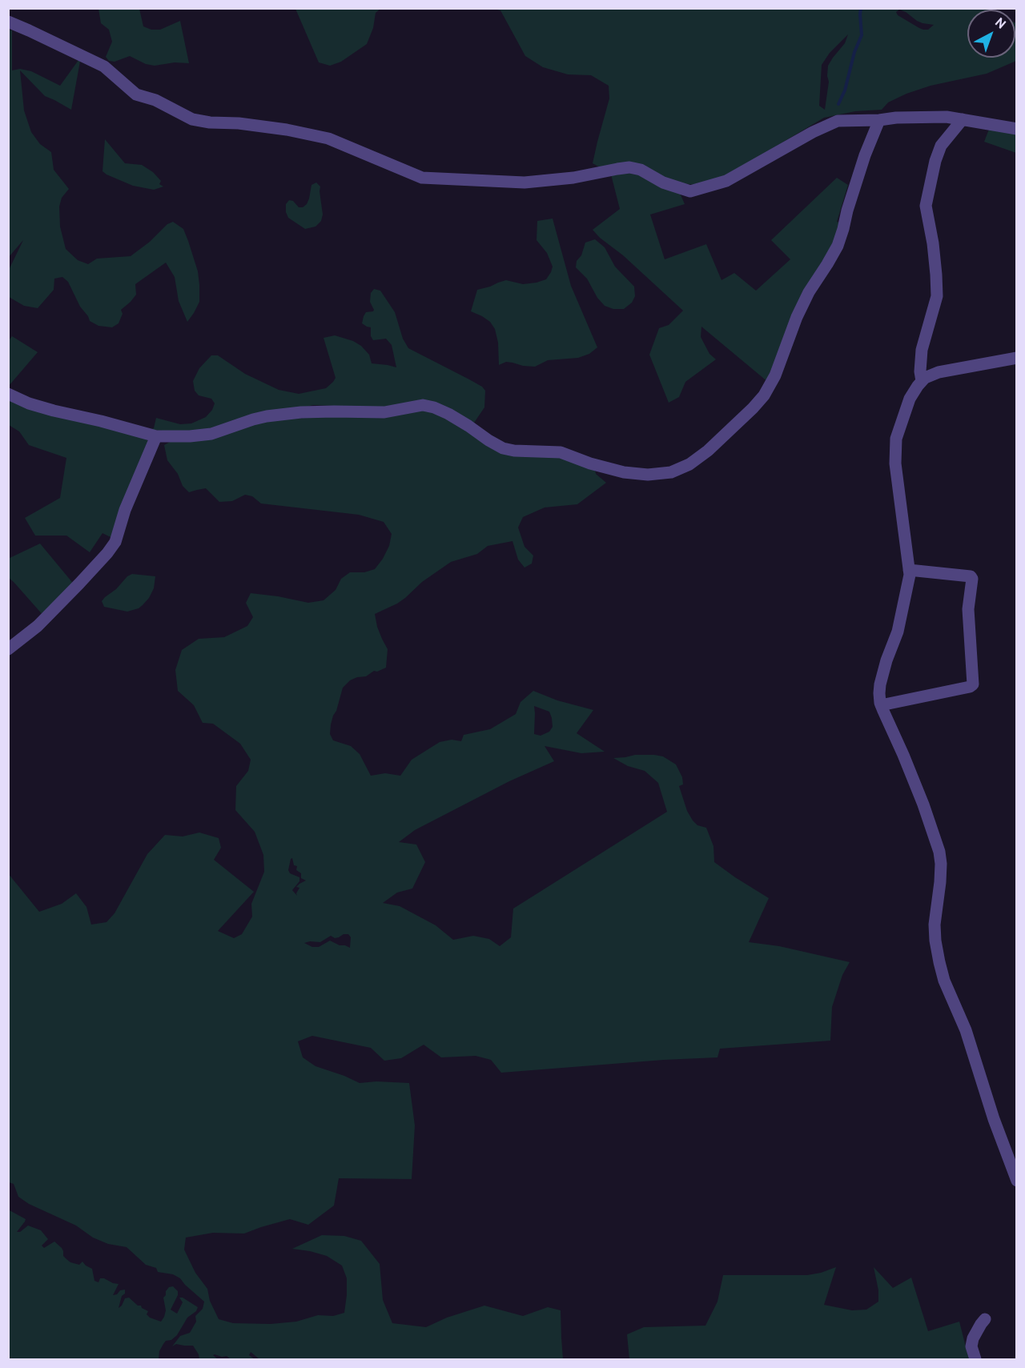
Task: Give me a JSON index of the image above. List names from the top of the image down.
{
  "north": "top right"
}
